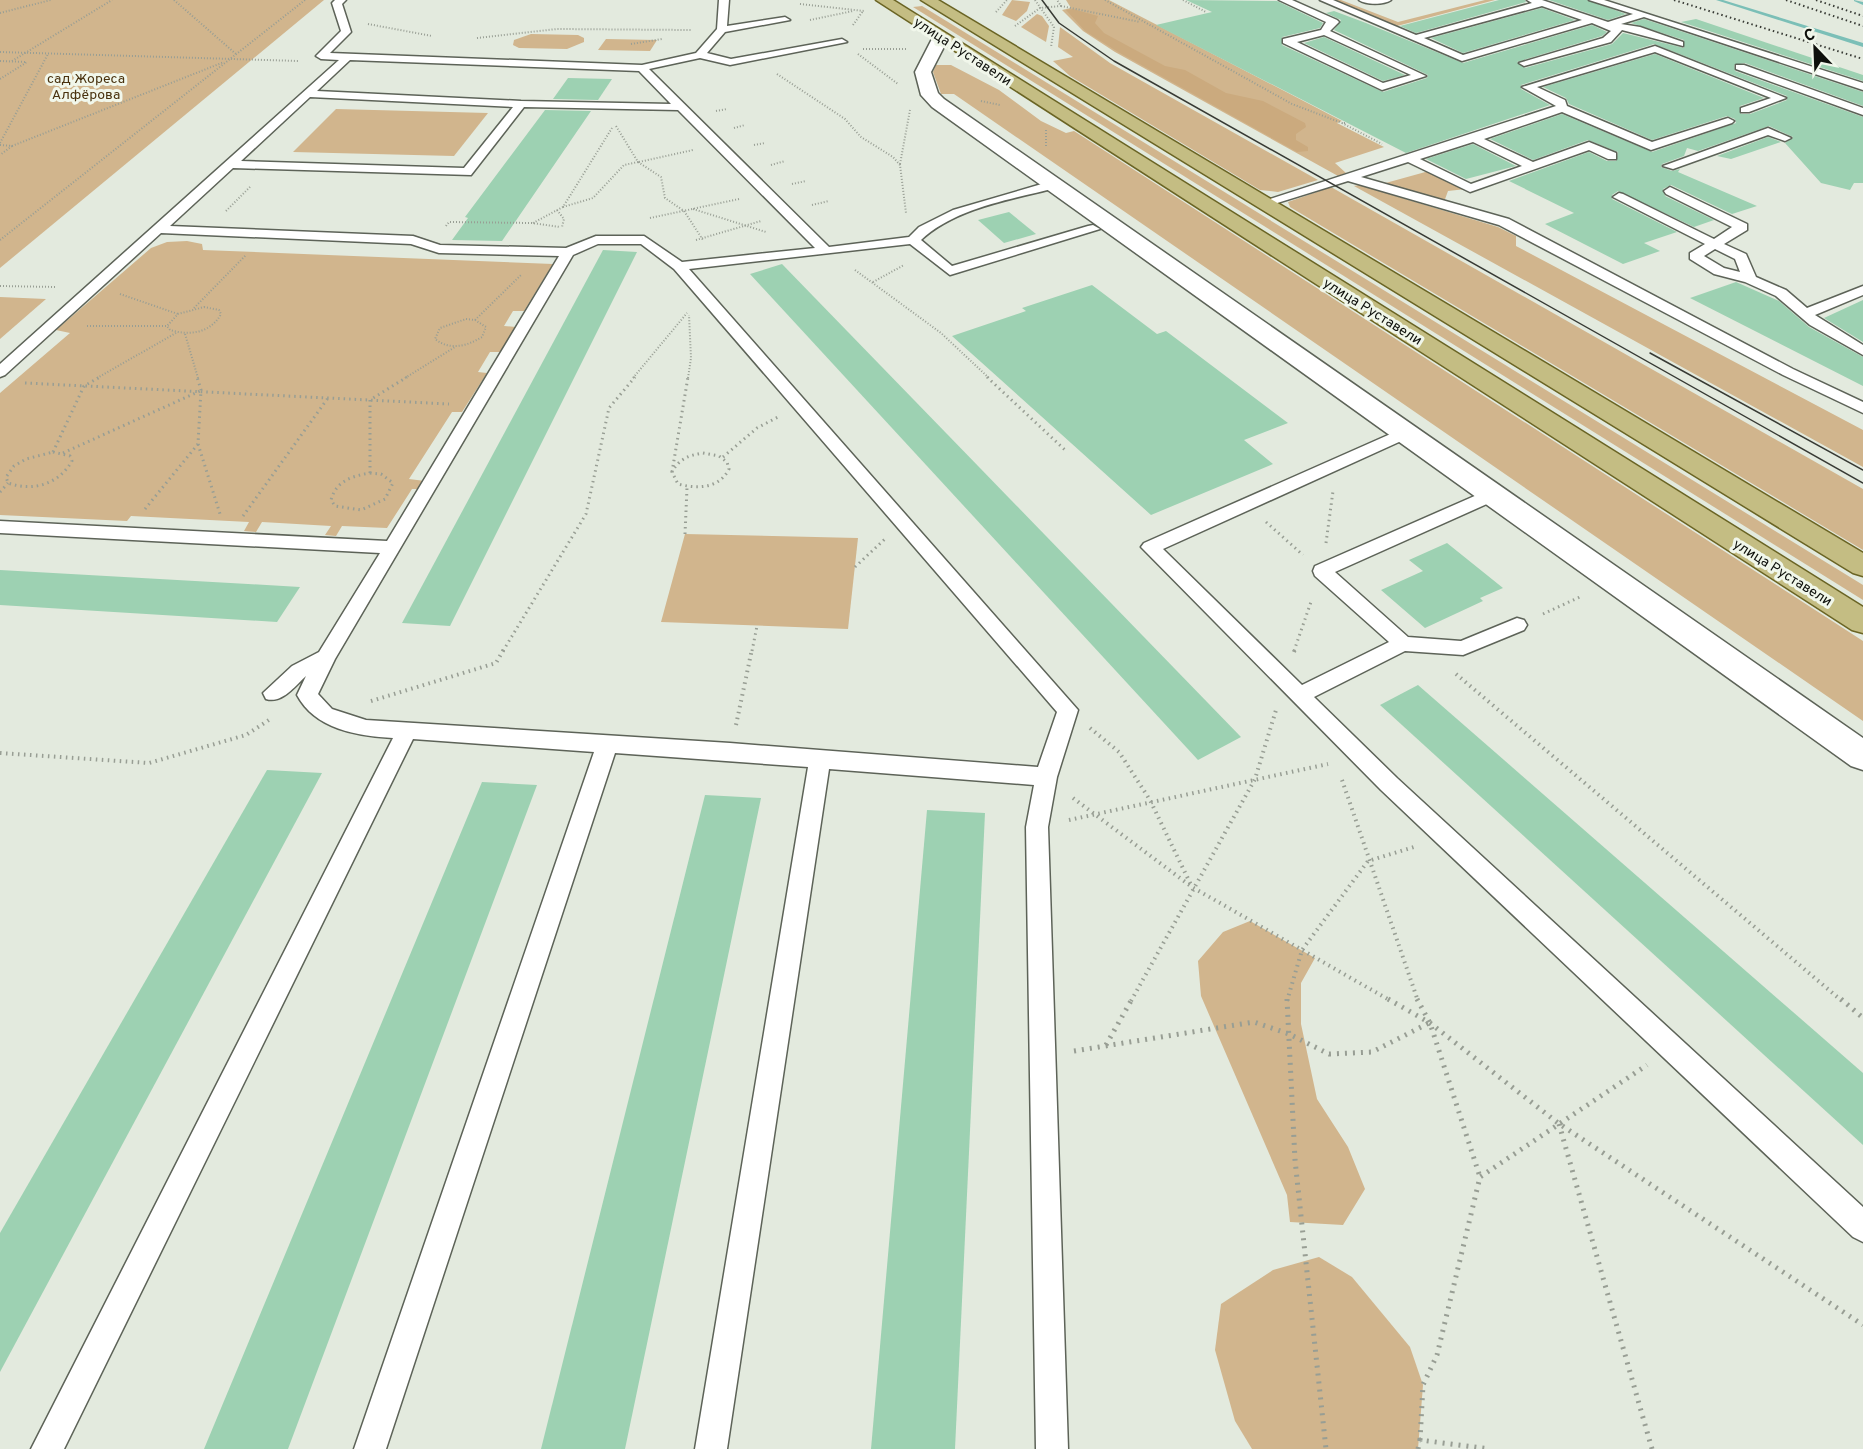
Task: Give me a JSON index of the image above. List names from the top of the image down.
{
  "streets": {
    "main road": ["улица Руставели"]
  },
  "parks": ["сад Жореса Алфёрова"],
  "north": "top left"
}
